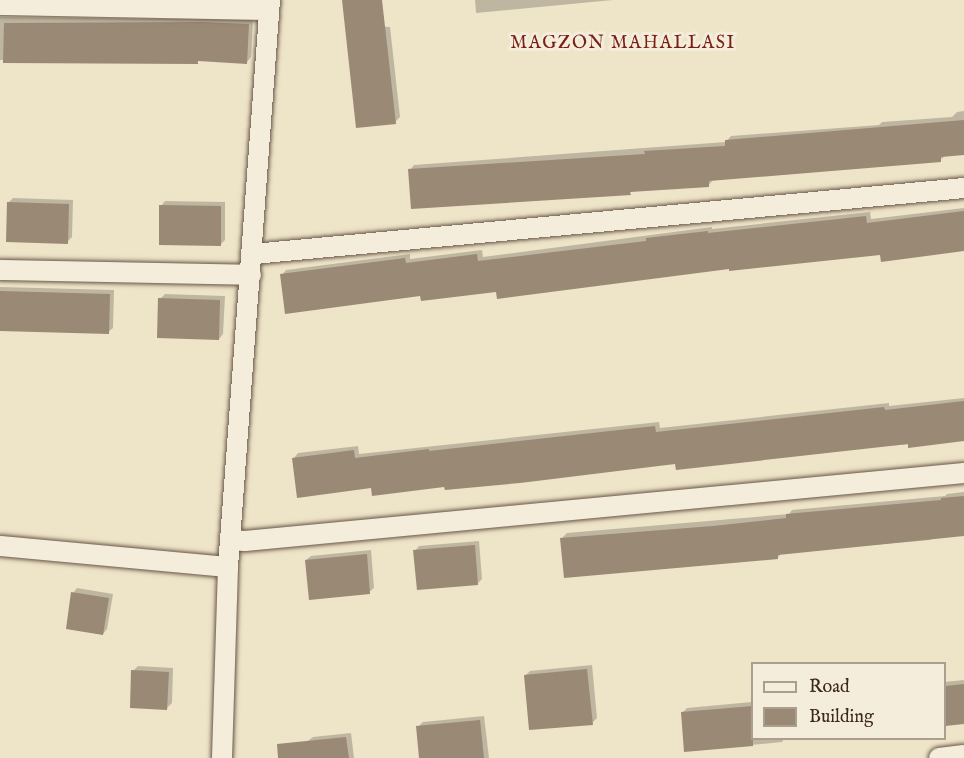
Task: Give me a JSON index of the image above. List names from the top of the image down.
{
  "districts": ["MAGZON MAHALLASI"],
  "legend": ["Road", "Building"]
}
